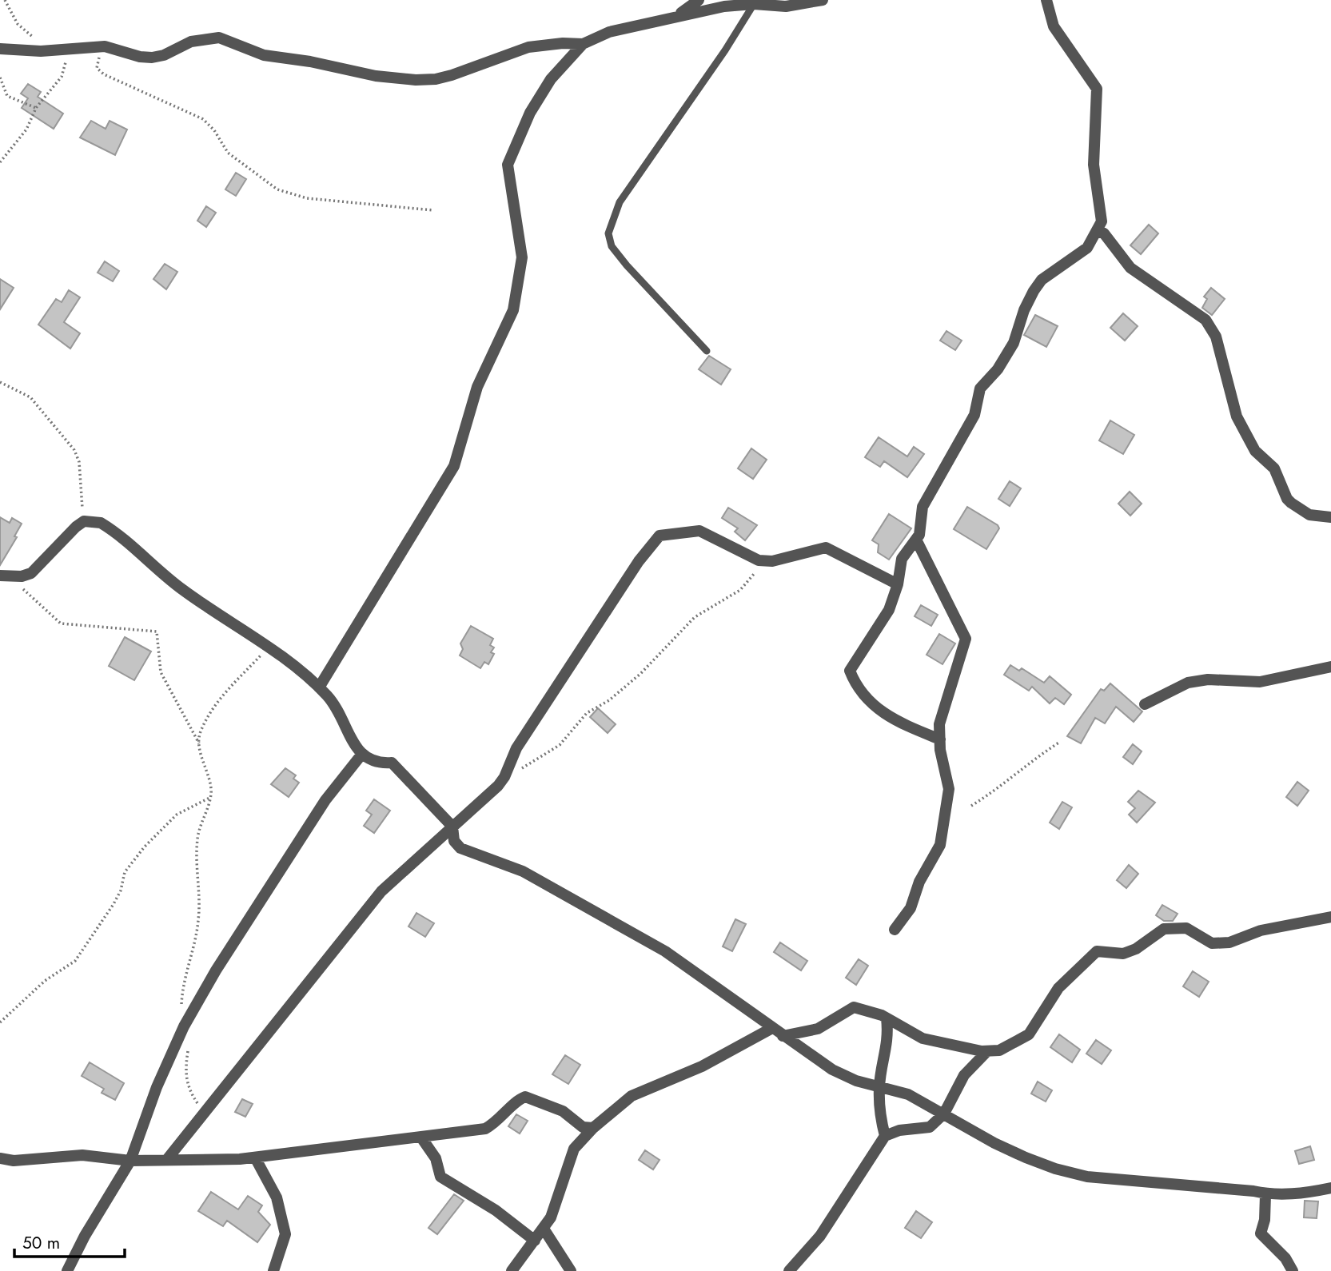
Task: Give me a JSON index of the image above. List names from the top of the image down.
{
  "scale_bar": "50 m"
}
